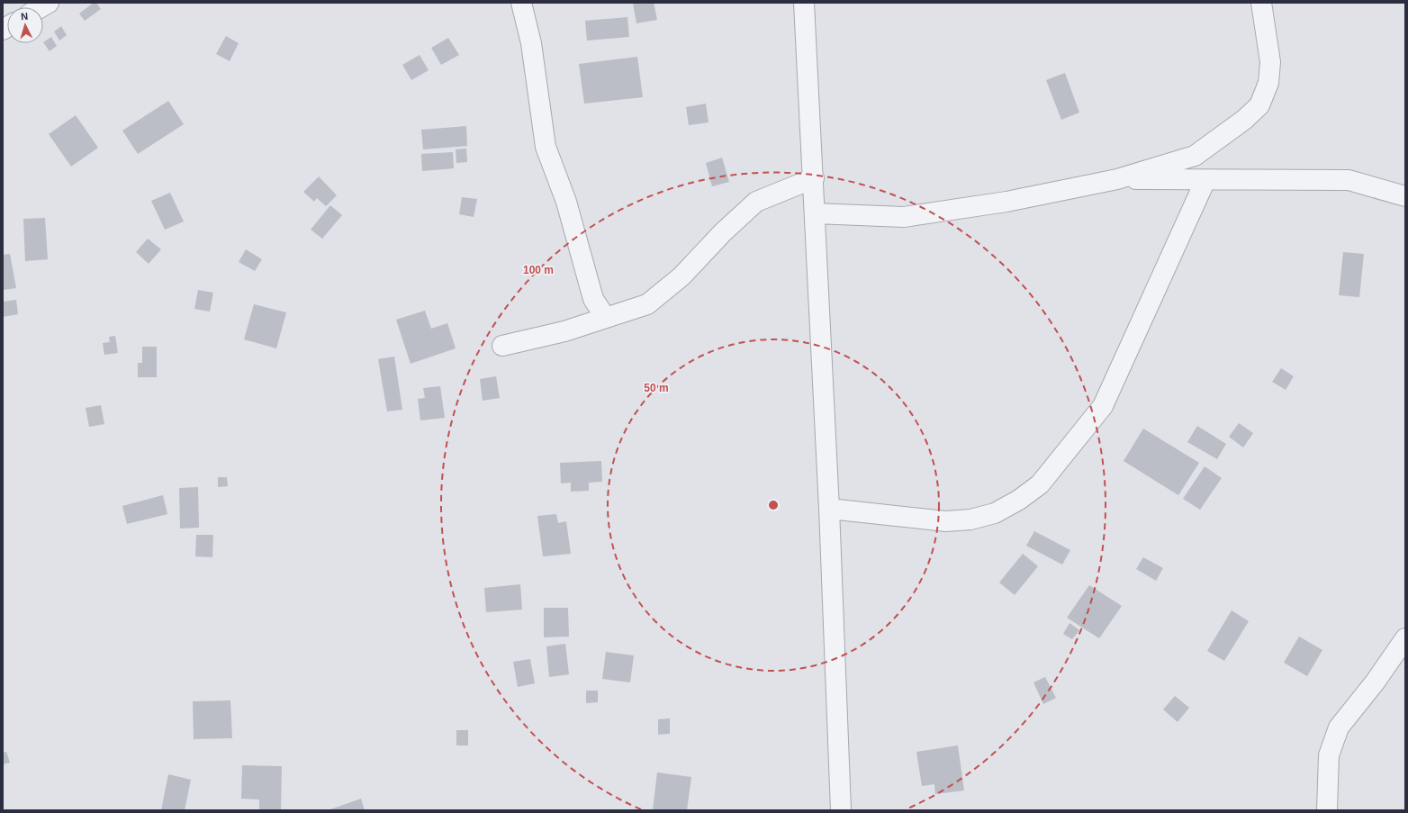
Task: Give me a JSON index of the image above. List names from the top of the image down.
{
  "north": "top",
  "rings": ["100 m", "50 m"]
}
